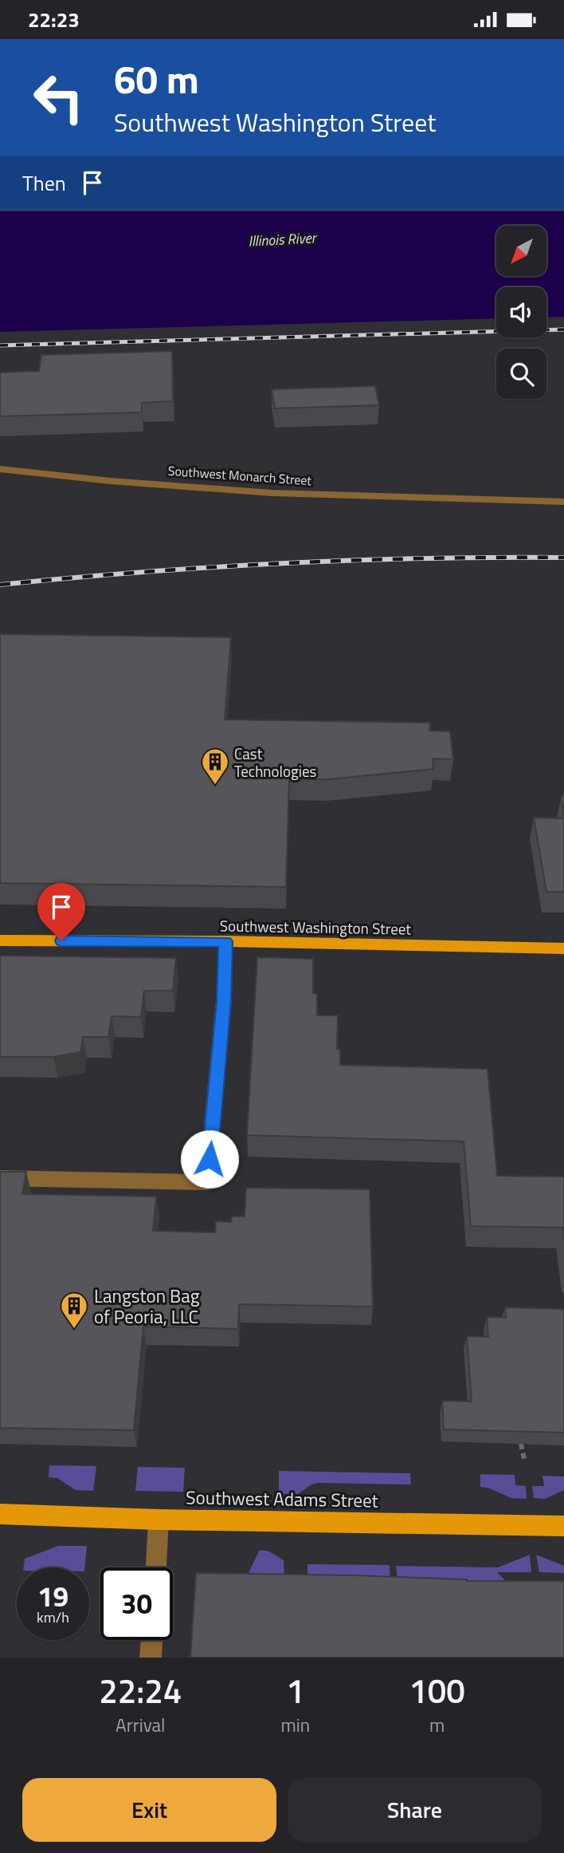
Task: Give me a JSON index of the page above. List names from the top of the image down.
{
  "streets": {
    "main road": ["Southwest Washington Street", "Southwest Adams Street"],
    "street": ["Southwest Monarch Street"]
  },
  "water": ["Illinois River"],
  "places": {
    "building": ["Cast Technologies", "Langston Bag of Peoria, LLC"]
  },
  "north": "bottom left",
  "page": {
    "status": "22:23",
    "turn": ["60 m", "Southwest Washington Street"],
    "then": "Then",
    "speed": "19 km/h",
    "limit": "30",
    "eta": [
      "22:24",
      "Arrival",
      "1",
      "min",
      "100",
      "m"
    ],
    "buttons": ["Exit", "Share"]
  }
}
